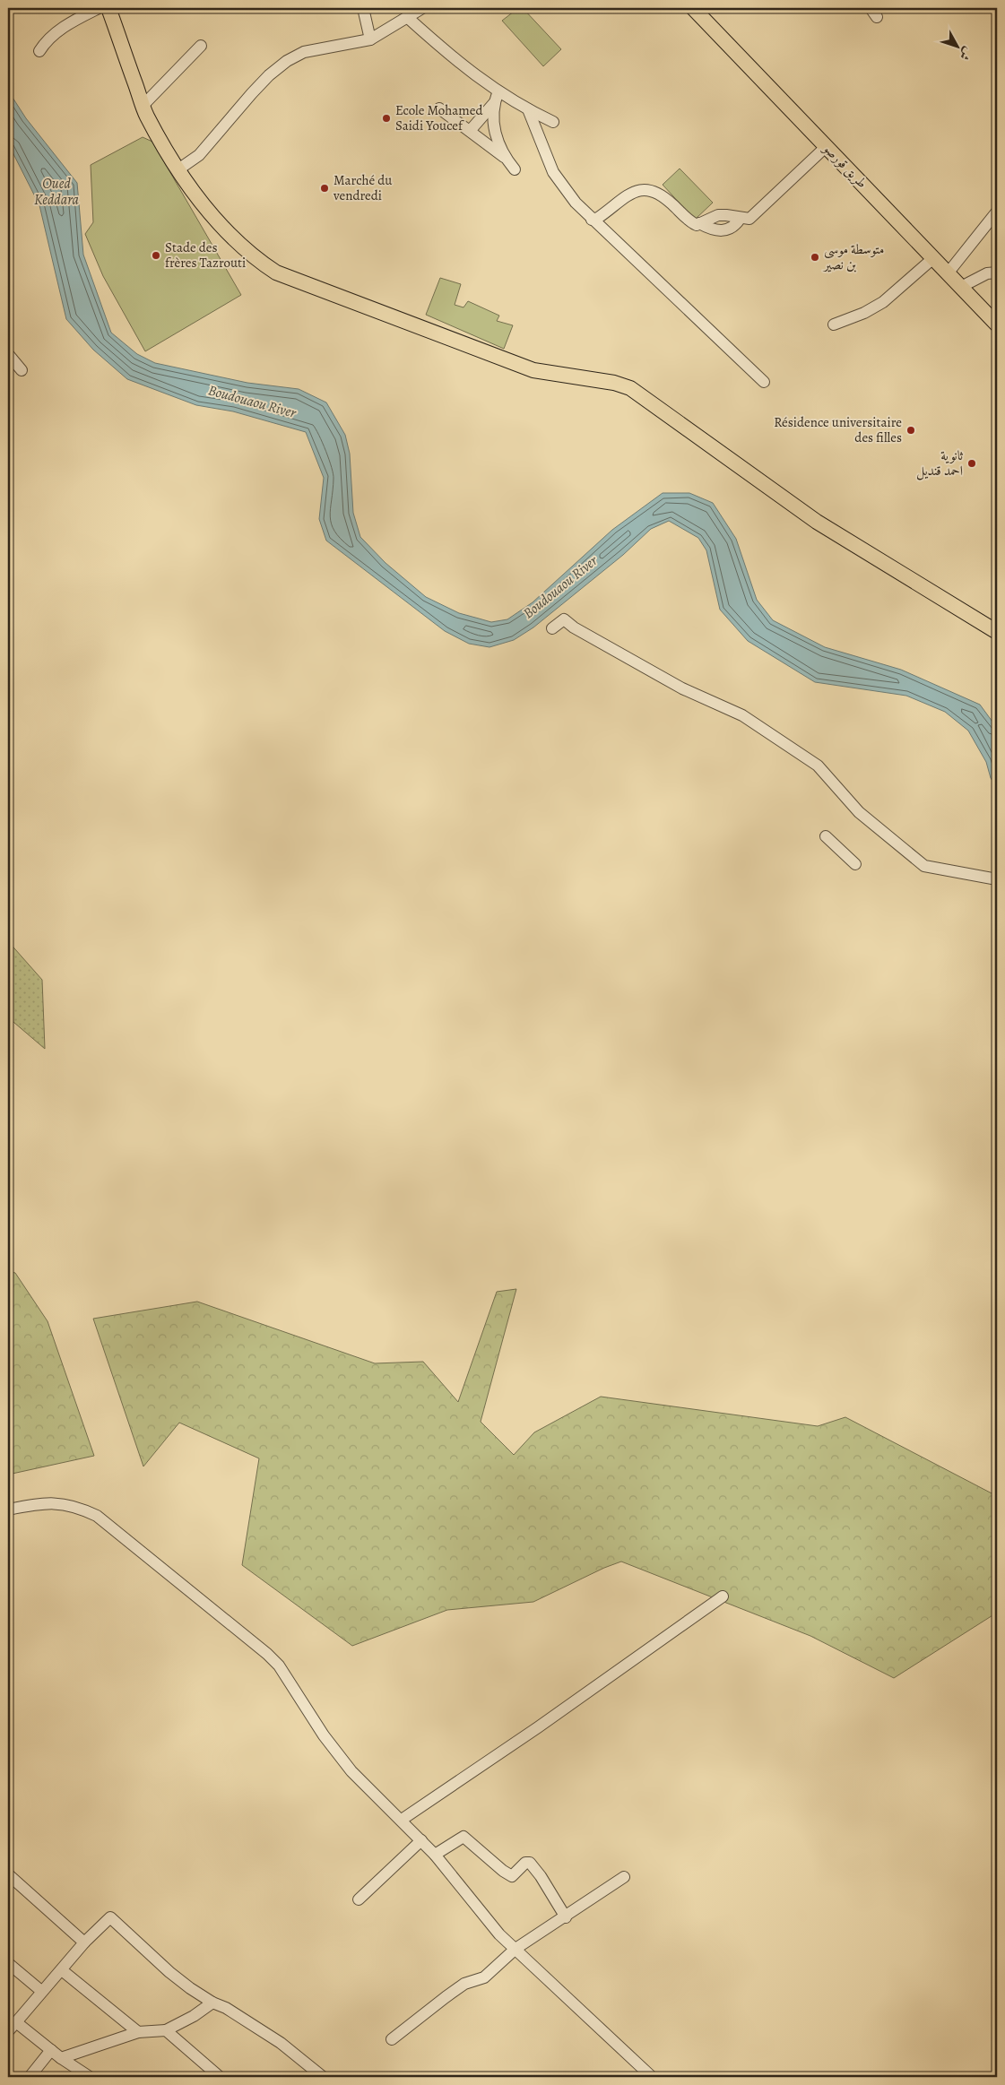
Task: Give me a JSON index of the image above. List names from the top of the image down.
{
  "streets": {
    "main road": ["طريق قورصو"]
  },
  "water": ["Oued Keddara", "Boudouaou River"],
  "places": [
    "Ecole Mohamed Saidi Youcef",
    "Marché du vendredi",
    "Stade des frères Tazrouti",
    "متوسطة موسى بن نصير",
    "Résidence universitaire des filles",
    "ثانوية احمد قنديل"
  ],
  "north": "bottom right"
}
